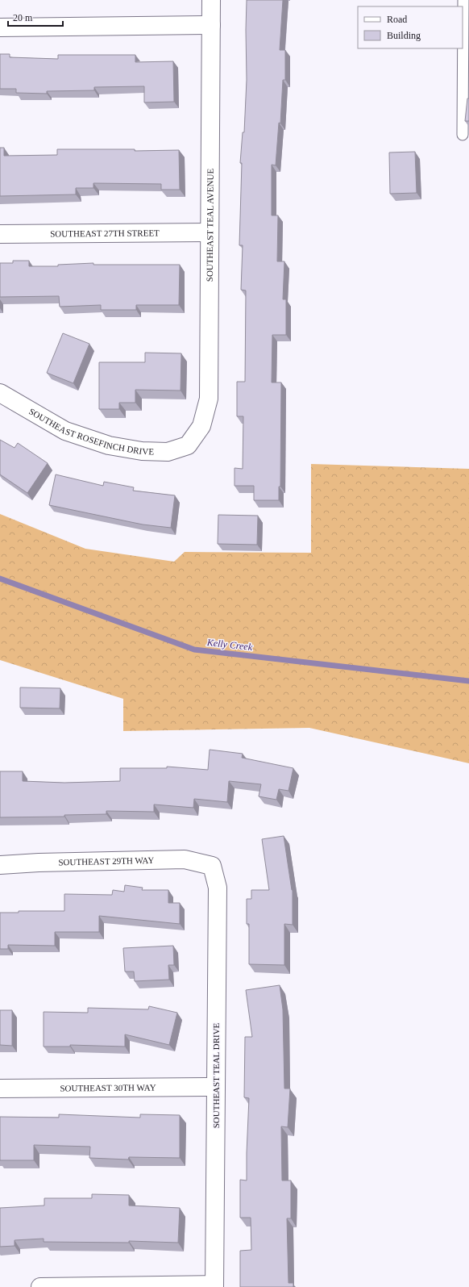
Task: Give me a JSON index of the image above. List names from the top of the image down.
{
  "streets": {
    "street": [
      "SOUTHEAST TEAL AVENUE",
      "SOUTHEAST 27TH STREET",
      "SOUTHEAST ROSEFINCH DRIVE",
      "SOUTHEAST 29TH WAY",
      "SOUTHEAST TEAL DRIVE",
      "SOUTHEAST 30TH WAY"
    ]
  },
  "crossings": [
    ["SOUTHEAST TEAL AVENUE", "SOUTHEAST 27TH STREET"],
    ["SOUTHEAST TEAL AVENUE", "SOUTHEAST ROSEFINCH DRIVE"],
    ["SOUTHEAST 29TH WAY", "SOUTHEAST TEAL DRIVE"],
    ["SOUTHEAST TEAL DRIVE", "SOUTHEAST 30TH WAY"]
  ],
  "water": ["Kelly Creek"],
  "legend": ["Road", "Building"],
  "scale_bar": "20 m"
}
